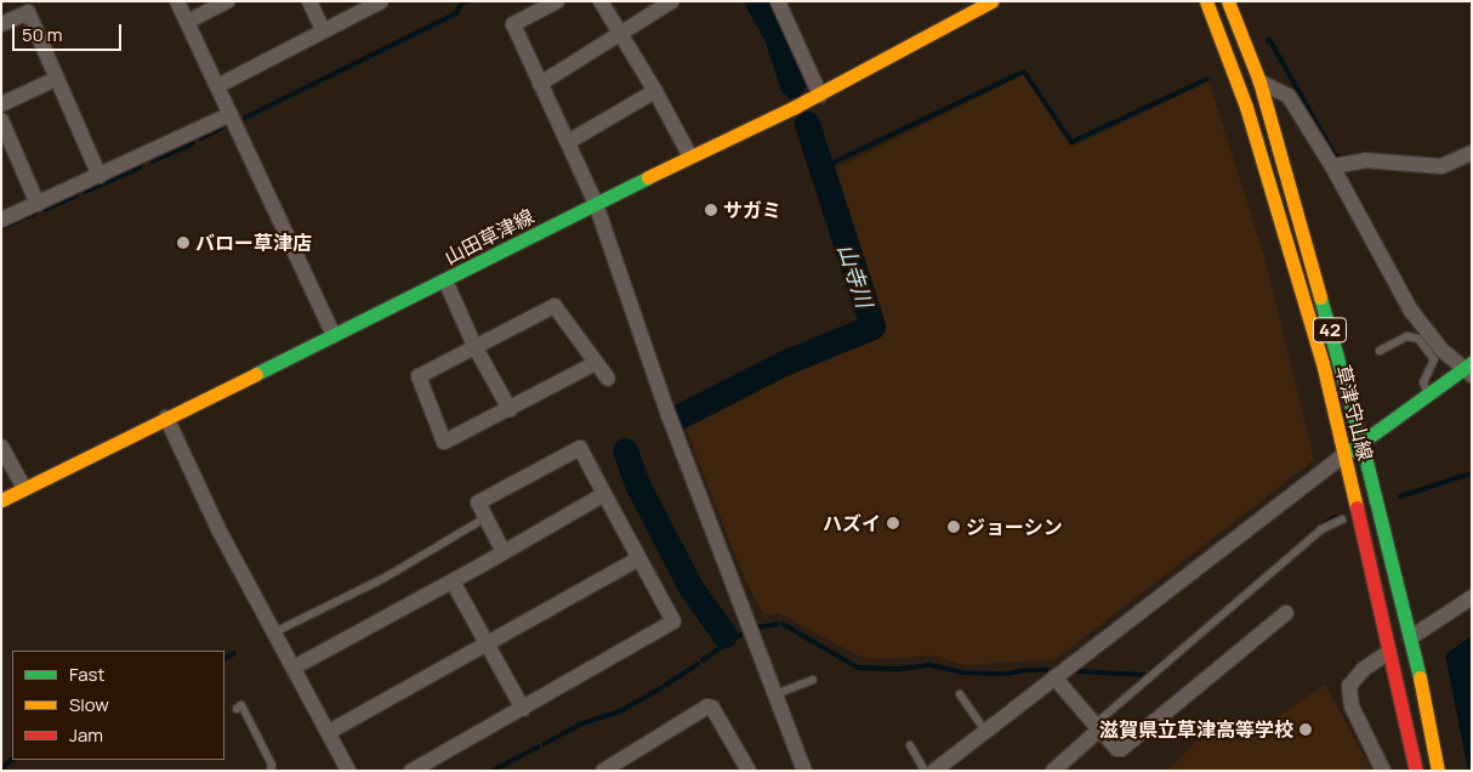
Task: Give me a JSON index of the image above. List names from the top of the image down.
{
  "streets": {
    "main road": ["山田草津線", "42", "草津守山線"]
  },
  "water": ["山寺川"],
  "places": [
    "サガミ",
    "バロー草津店",
    "ハズイ",
    "ジョーシン",
    "滋賀県立草津高等学校"
  ],
  "legend": ["Fast", "Slow", "Jam"],
  "scale_bar": "50 m"
}
